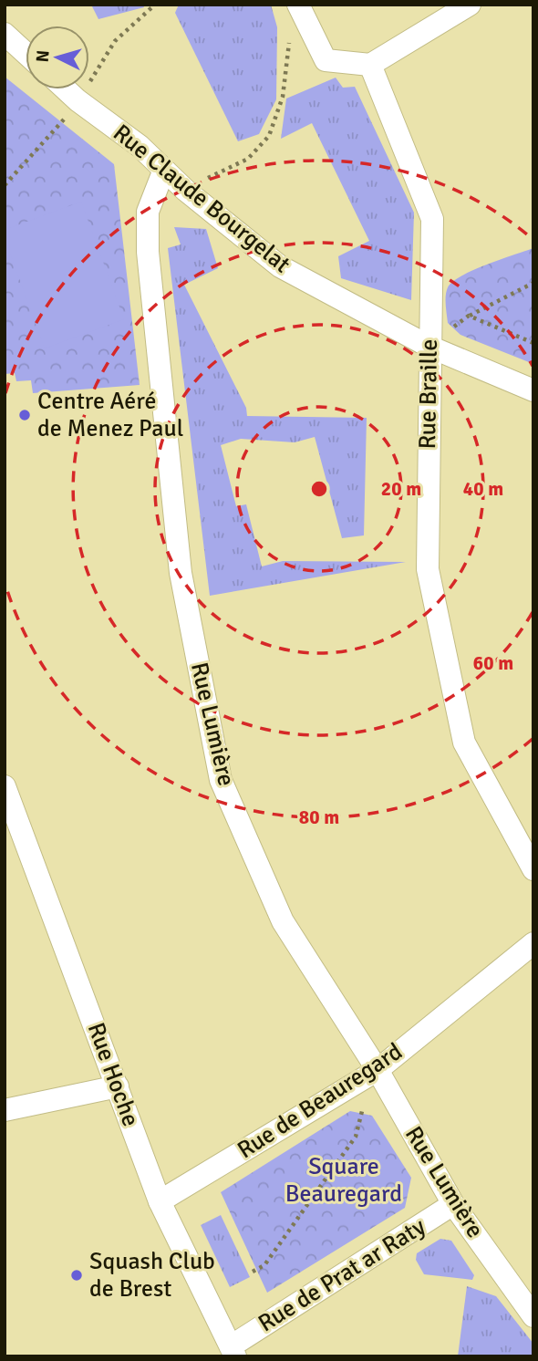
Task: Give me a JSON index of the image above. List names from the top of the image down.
{
  "streets": {
    "street": [
      "Rue Claude Bourgelat",
      "Rue Braille",
      "Rue Lumière",
      "Rue Hoche",
      "Rue de Beauregard",
      "Rue de Prat ar Raty"
    ]
  },
  "crossings": [
    ["Rue Claude Bourgelat", "Rue Braille"],
    ["Rue Claude Bourgelat", "Rue Lumière"],
    ["Rue Lumière", "Rue de Beauregard"],
    ["Rue Lumière", "Rue de Prat ar Raty"],
    ["Rue Hoche", "Rue de Beauregard"],
    ["Rue Hoche", "Rue de Prat ar Raty"]
  ],
  "parks": ["Square Beauregard"],
  "places": ["Centre Aéré de Menez Paul", "Squash Club de Brest"],
  "north": "left",
  "rings": [
    "20 m",
    "40 m",
    "60 m",
    "80 m"
  ]
}
